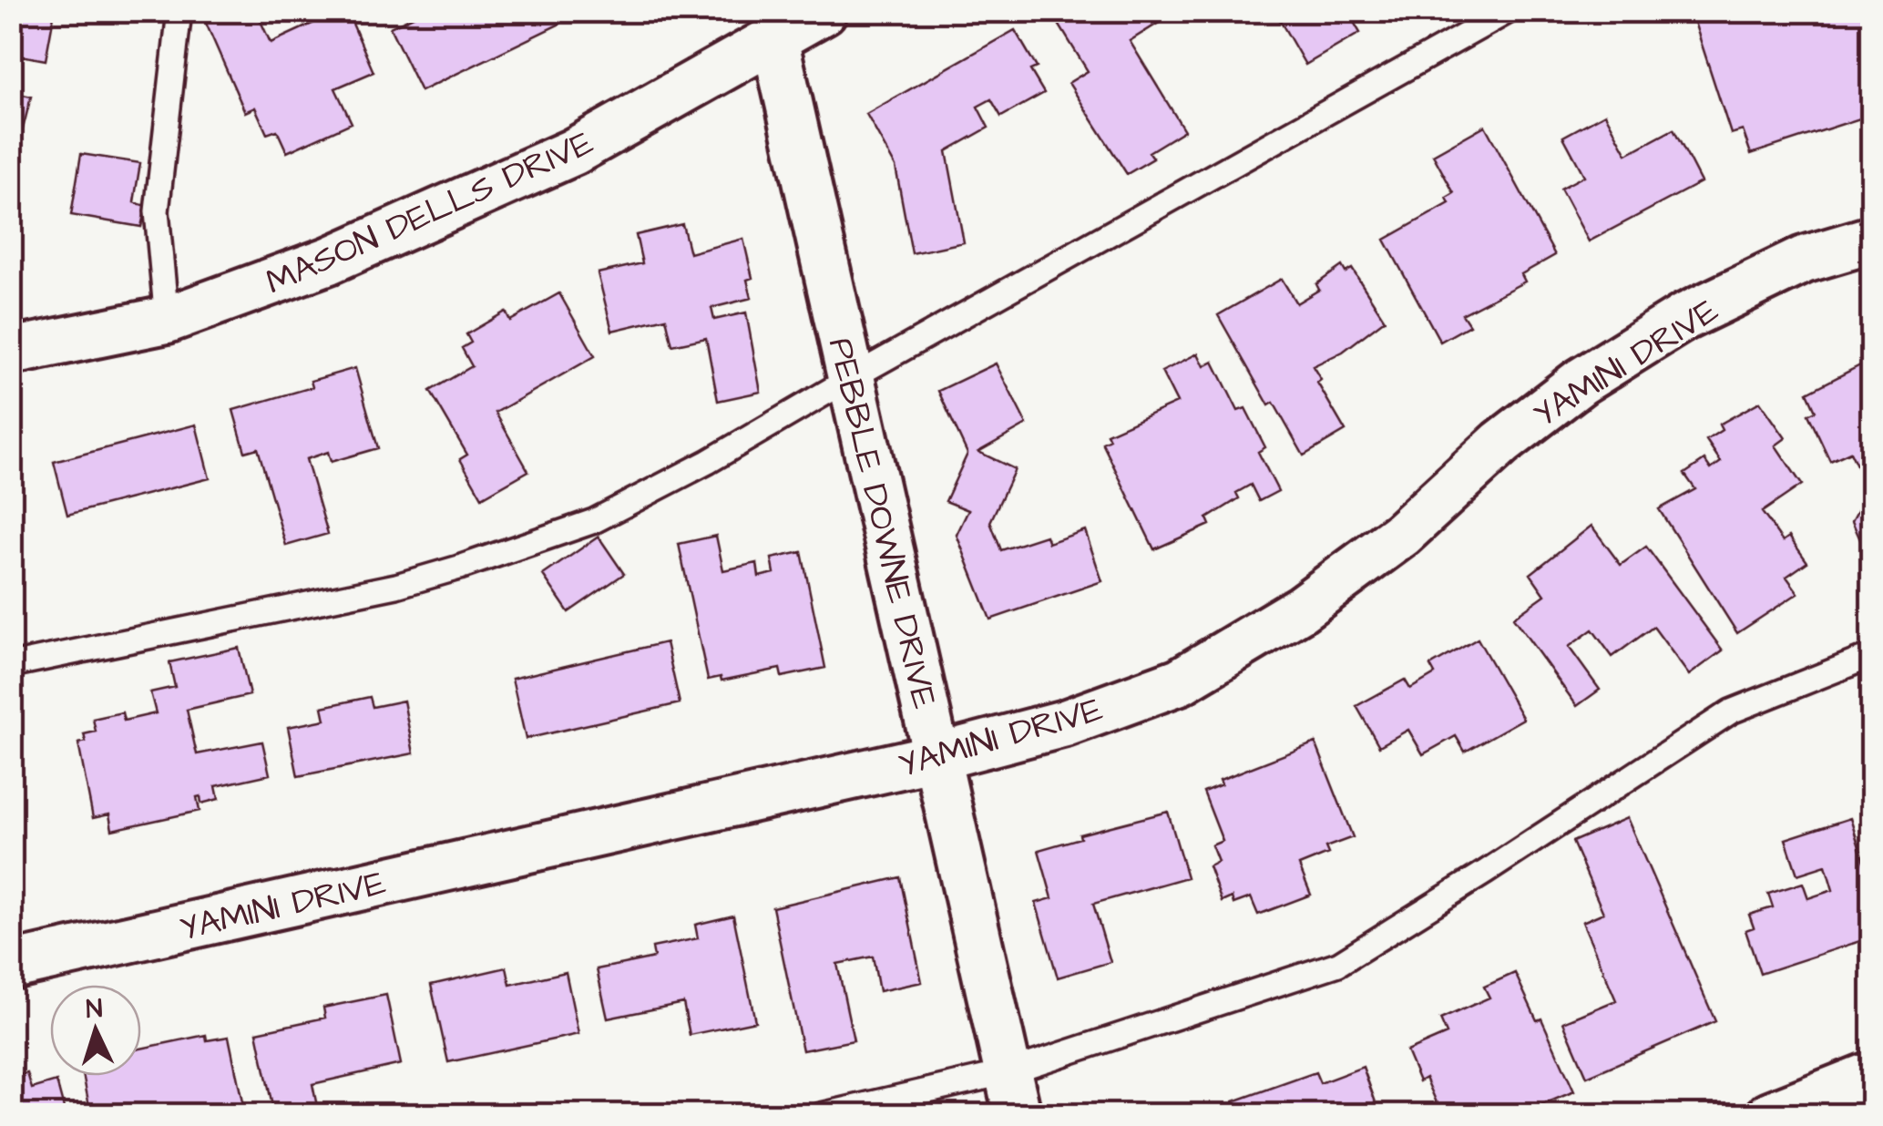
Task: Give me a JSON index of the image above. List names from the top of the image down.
{
  "streets": {
    "street": ["MASON DELLS DRIVE", "YAMINI DRIVE", "PEBBLE DOWNE DRIVE"]
  },
  "crossings": [
    ["MASON DELLS DRIVE", "PEBBLE DOWNE DRIVE"],
    ["YAMINI DRIVE", "PEBBLE DOWNE DRIVE"]
  ],
  "north": "top"
}
